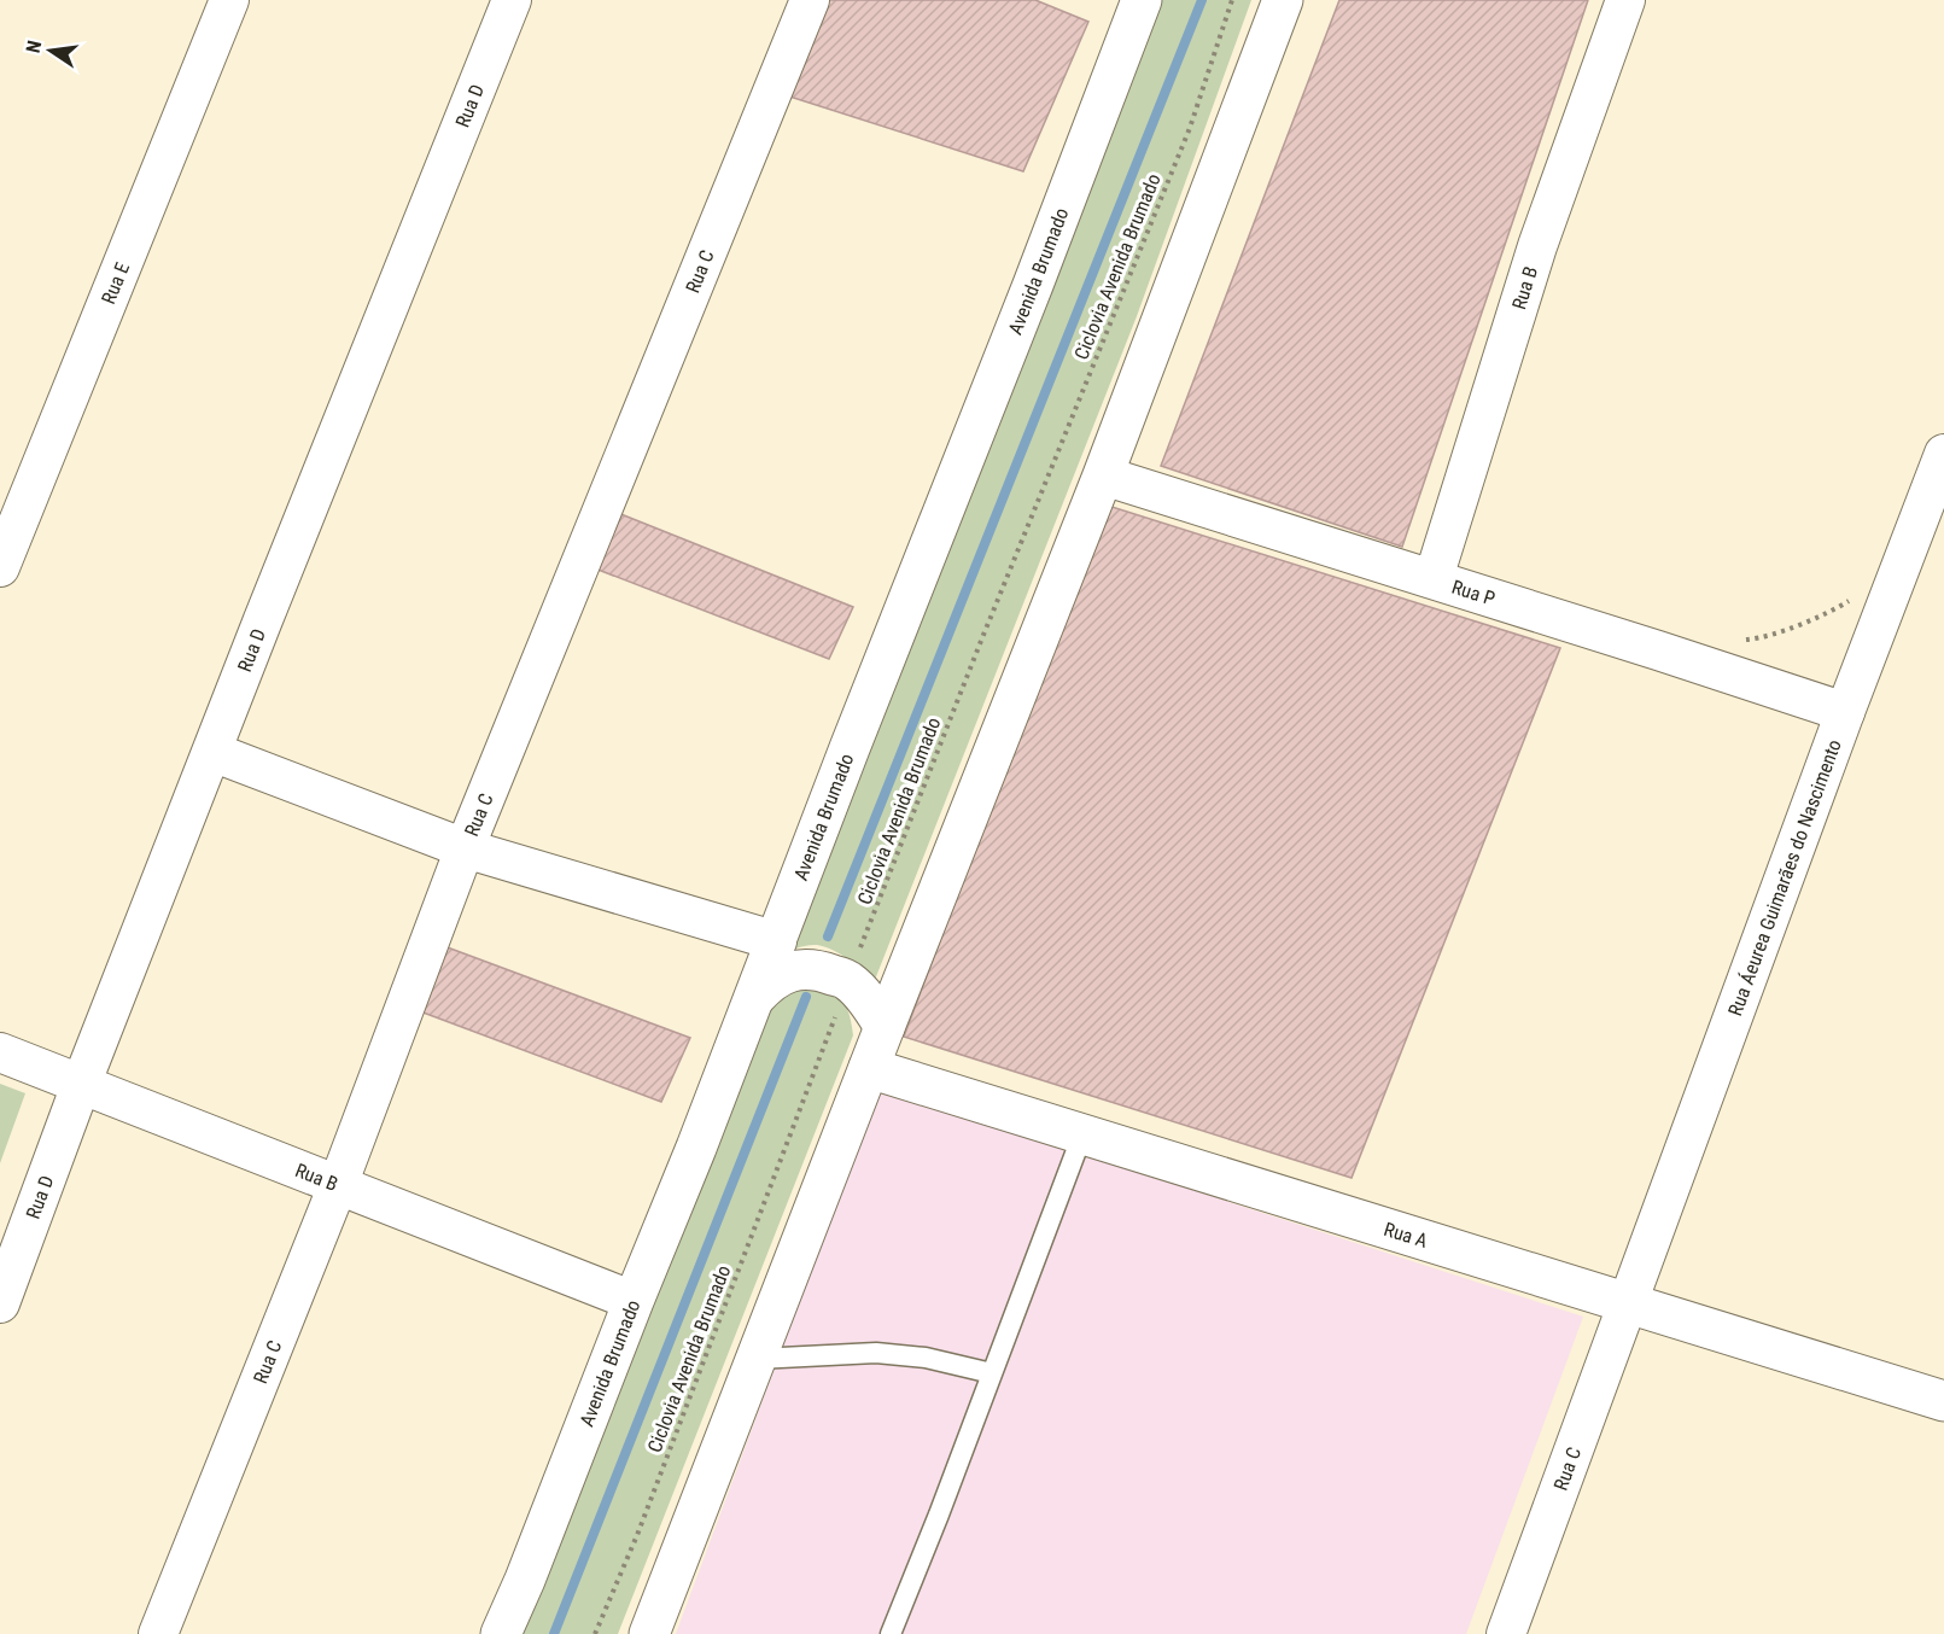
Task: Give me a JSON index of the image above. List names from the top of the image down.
{
  "streets": {
    "main road": ["Avenida Brumado", "Rua A"],
    "street": [
      "Rua D",
      "Rua C",
      "Rua E",
      "Rua B",
      "Rua P",
      "Rua Áeurea Guimarães do Nascimento"
    ],
    "path": ["Ciclovia Avenida Brumado"]
  },
  "crossings": [
    ["Rua D", "Rua B"],
    ["Rua C", "Rua B"],
    ["Rua C", "Rua Áeurea Guimarães do Nascimento"],
    ["Rua C", "Rua A"],
    ["Avenida Brumado", "Rua B"],
    ["Rua B", "Rua P"],
    ["Rua P", "Rua Áeurea Guimarães do Nascimento"],
    ["Rua Áeurea Guimarães do Nascimento", "Rua A"]
  ],
  "north": "left"
}
